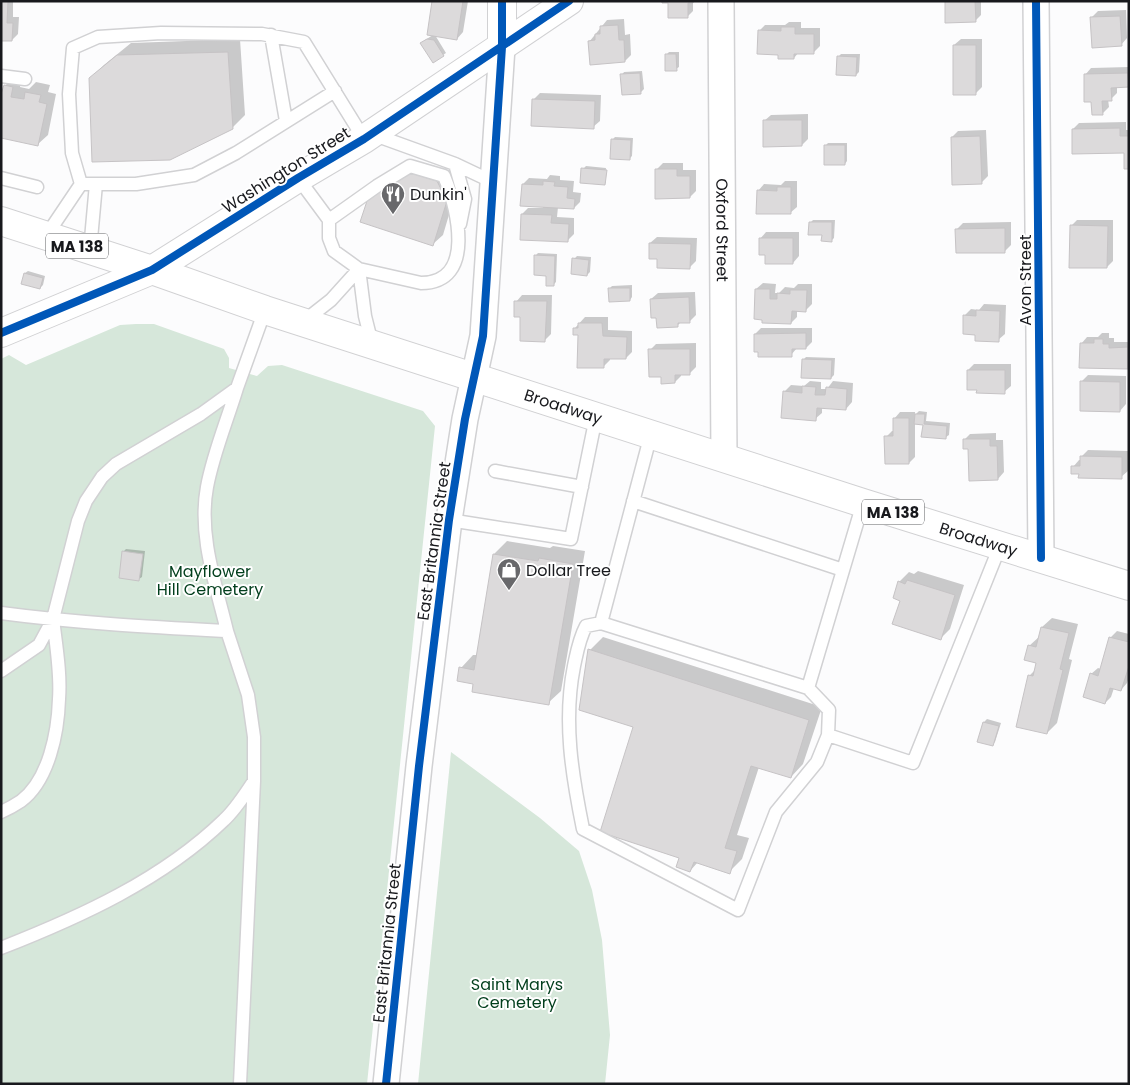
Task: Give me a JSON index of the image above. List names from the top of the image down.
{
  "streets": {
    "main road": [
      "Washington Street",
      "MA 138",
      "Broadway",
      "East Britannia Street"
    ],
    "street": ["Oxford Street", "Avon Street"]
  },
  "crossings": [
    ["Washington Street", "Broadway"],
    ["Washington Street", "East Britannia Street"],
    ["Oxford Street", "Broadway"],
    ["Avon Street", "Broadway"],
    ["Broadway", "East Britannia Street"]
  ],
  "parks": ["Mayflower Hill Cemetery", "Saint Marys Cemetery"],
  "places": {
    "restaurant": ["Dunkin'"],
    "shop": ["Dollar Tree"]
  }
}
